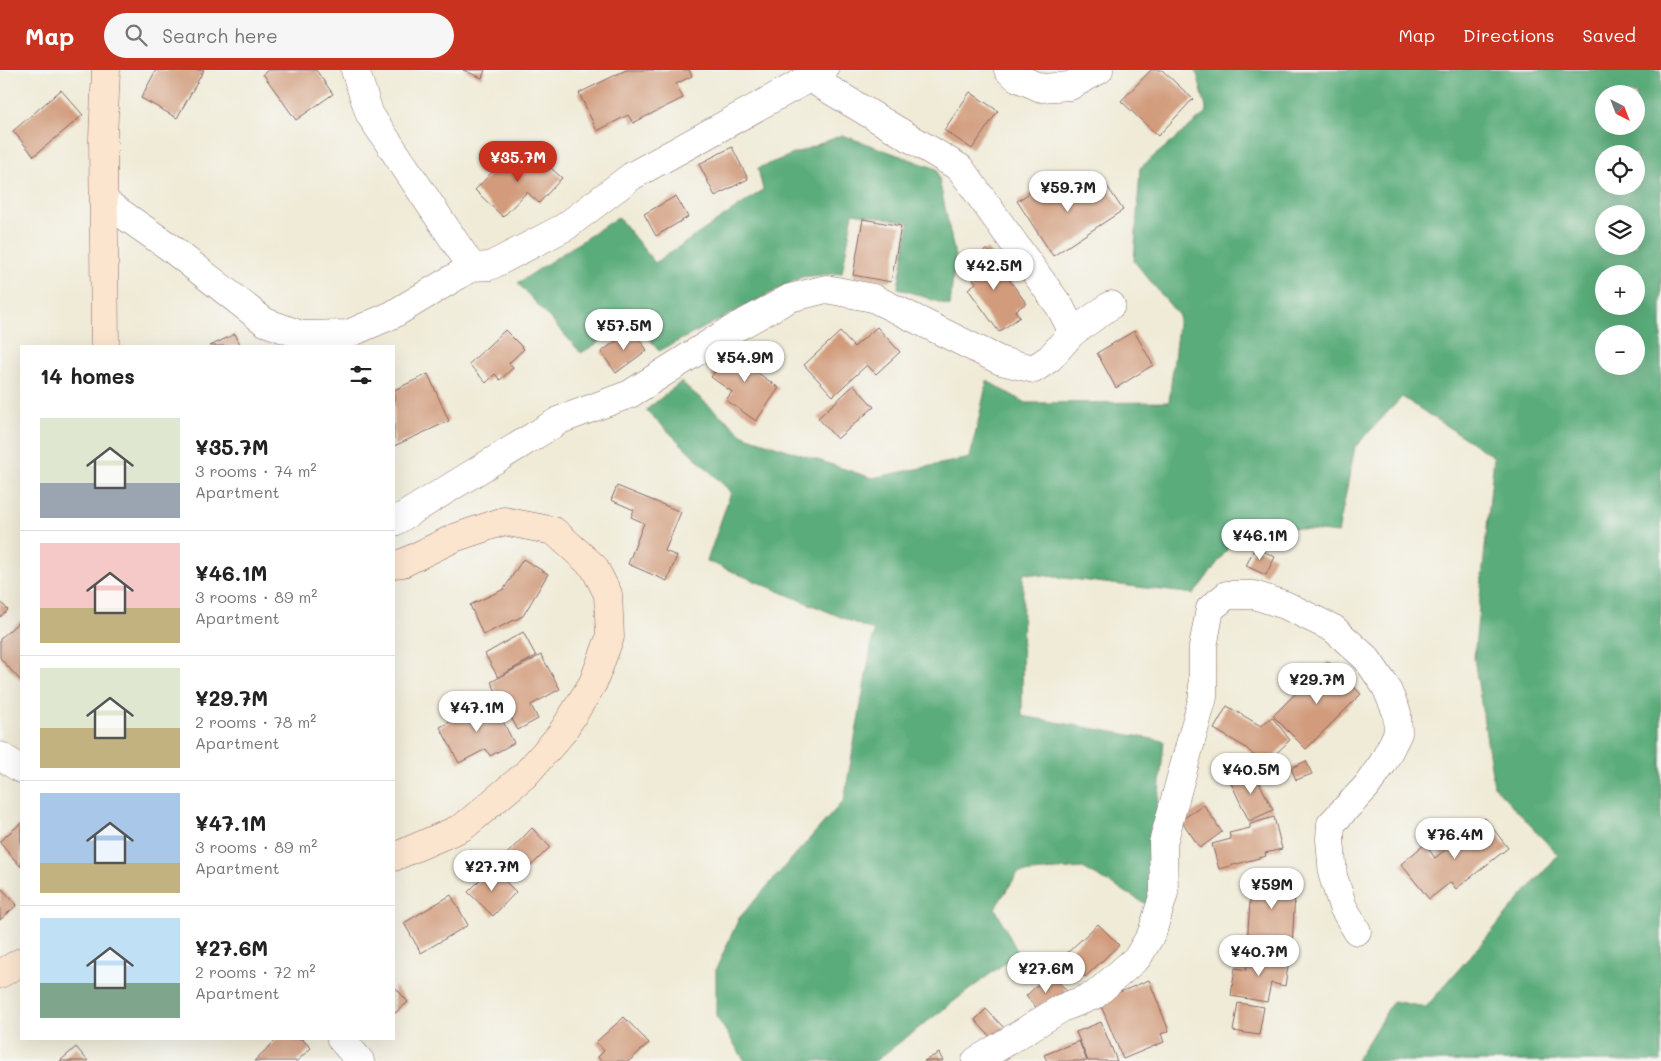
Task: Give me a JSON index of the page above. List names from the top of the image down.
{
  "north": "bottom right",
  "page": {
    "header": "Map",
    "search": "Search here",
    "nav": ["Map", "Directions", "Saved"],
    "map_buttons": ["+", "−"],
    "price": [
      "¥35.7M",
      "¥59.7M",
      "¥42.5M",
      "¥57.5M",
      "¥54.9M",
      "¥46.1M",
      "¥29.7M",
      "¥47.1M",
      "¥40.5M",
      "¥76.4M",
      "¥27.7M",
      "¥59M",
      "¥40.7M",
      "¥27.6M"
    ],
    "heading": "14 homes",
    "list": [
      {
        "name": "¥35.7M",
        "note": "3 rooms · 74 m² · Apartment"
      },
      {
        "name": "¥46.1M",
        "note": "3 rooms · 89 m² · Apartment"
      },
      {
        "name": "¥29.7M",
        "note": "2 rooms · 78 m² · Apartment"
      },
      {
        "name": "¥47.1M",
        "note": "3 rooms · 89 m² · Apartment"
      },
      {
        "name": "¥27.6M",
        "note": "2 rooms · 72 m² · Apartment"
      }
    ]
  }
}
